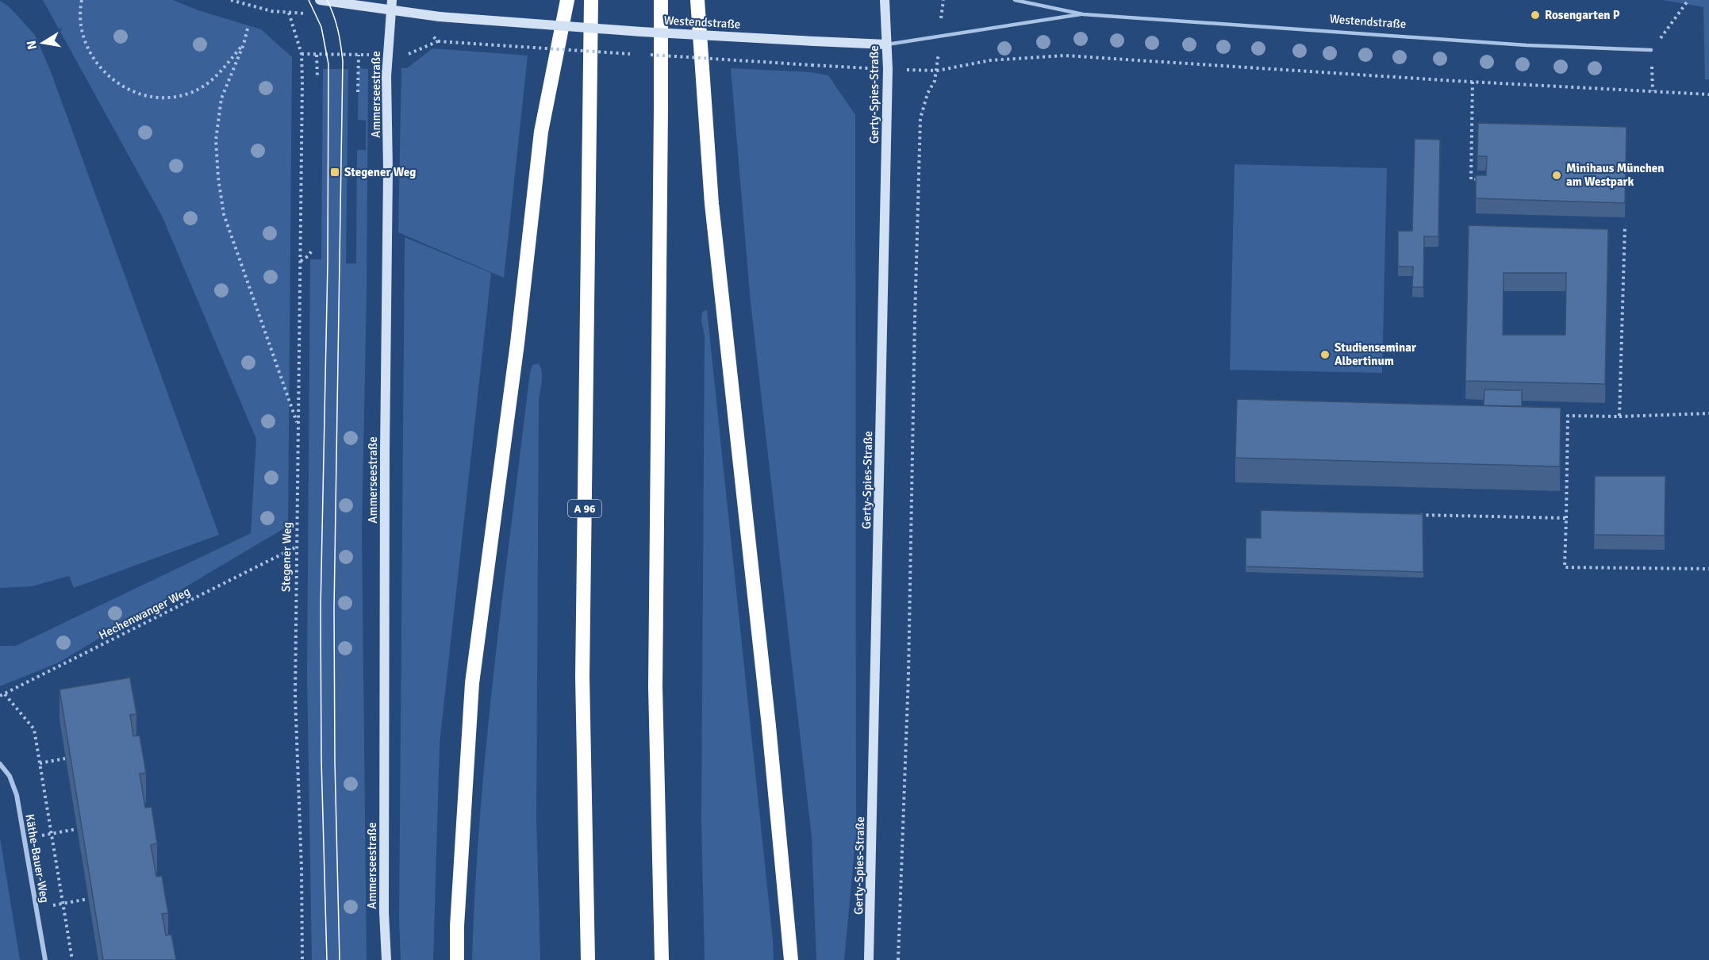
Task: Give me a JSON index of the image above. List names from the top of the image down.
{
  "streets": {
    "highway": ["A 96"],
    "main road": ["Westendstraße", "Ammerseestraße", "Gerty-Spies-Straße"],
    "street": ["Käthe-Bauer-Weg"],
    "path": ["Stegener Weg", "Hechenwanger Weg"]
  },
  "crossings": [
    ["Westendstraße", "Ammerseestraße"],
    ["Westendstraße", "Gerty-Spies-Straße"],
    ["Stegener Weg", "Hechenwanger Weg"]
  ],
  "places": {
    "other": ["Rosengarten P", "Minihaus München am Westpark", "Studienseminar Albertinum"],
    "transit": ["Stegener Weg"]
  },
  "north": "left"
}
